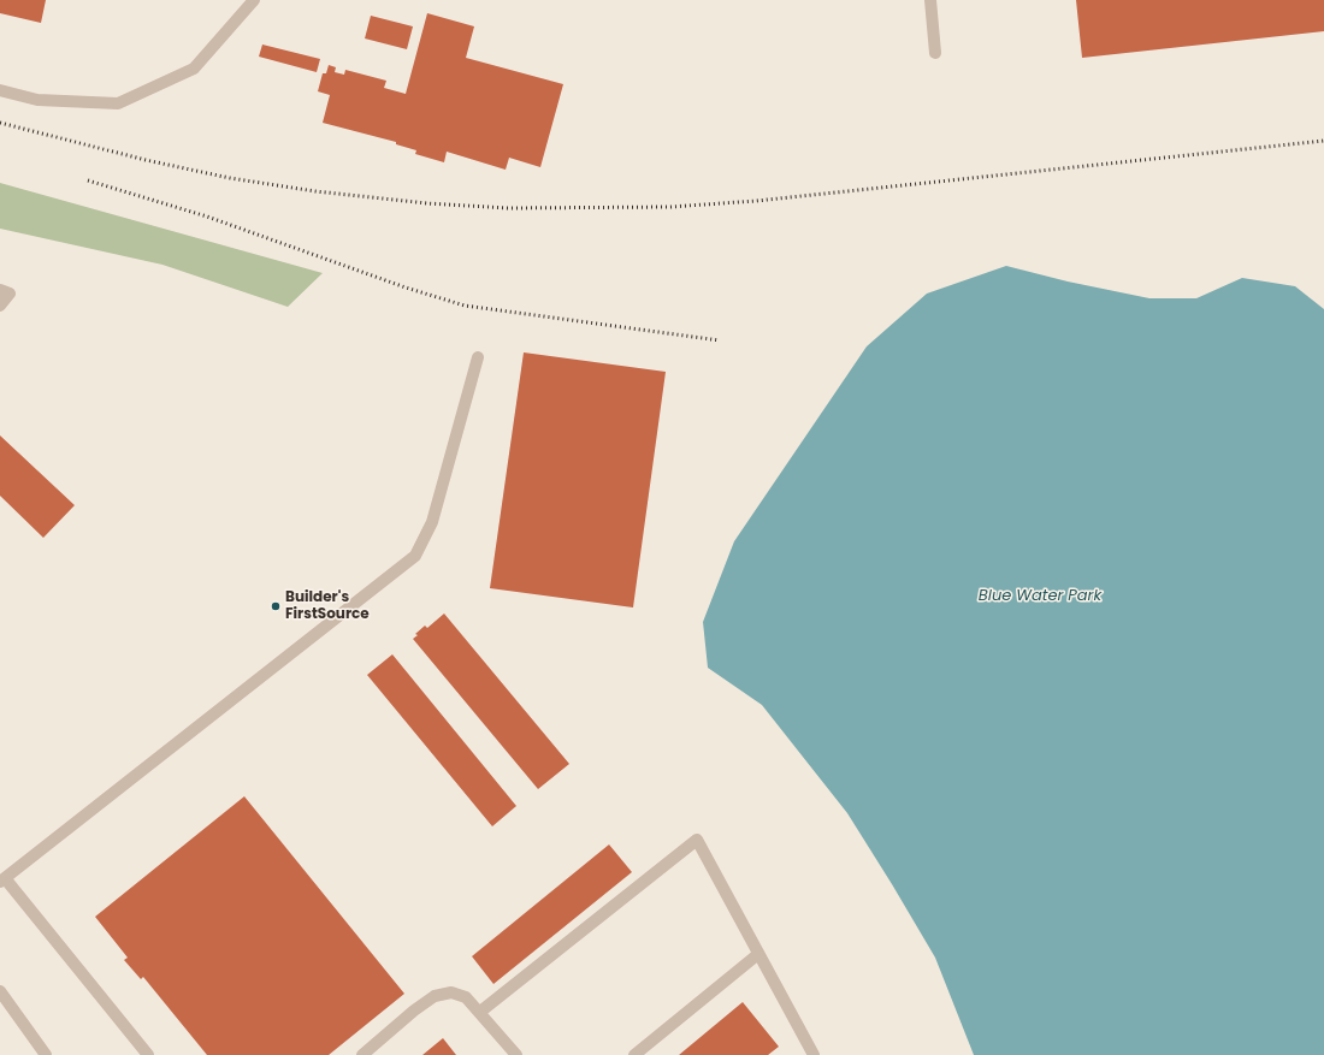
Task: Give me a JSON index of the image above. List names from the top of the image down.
{
  "water": ["Blue Water Park"],
  "places": ["Builder's FirstSource"]
}
